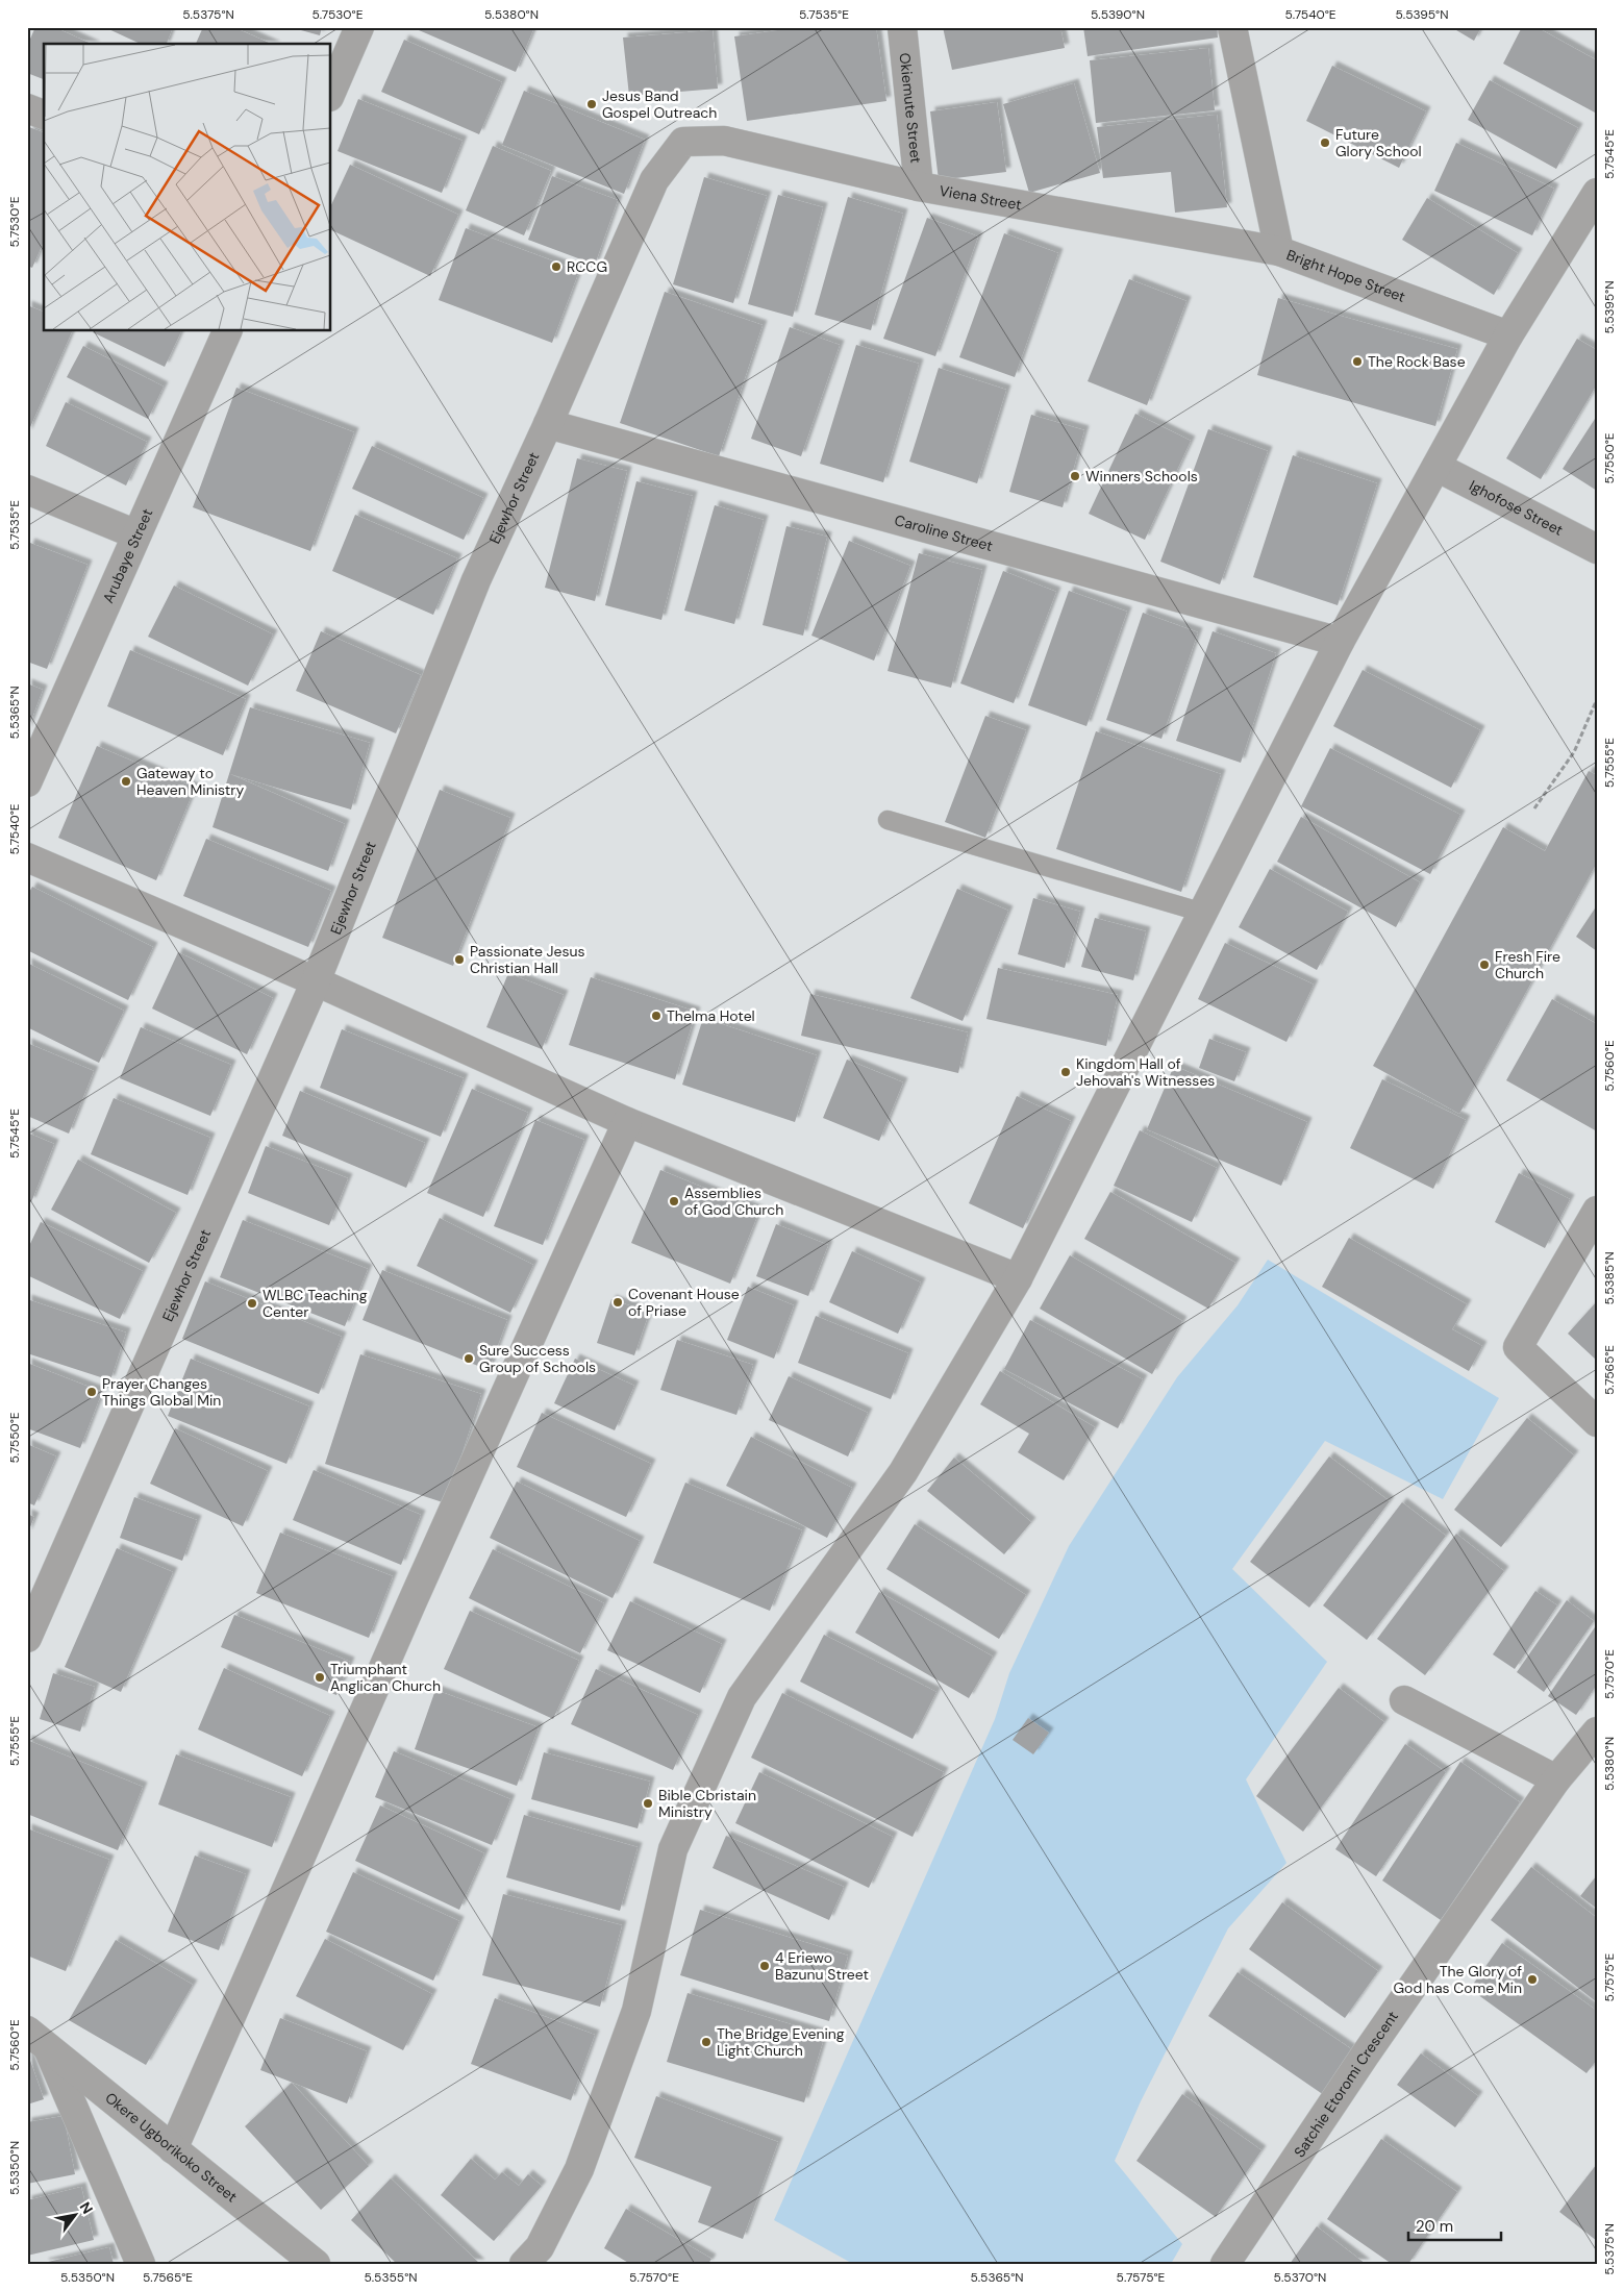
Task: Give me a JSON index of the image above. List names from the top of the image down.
{
  "streets": {
    "street": [
      "Okiemute Street",
      "Viena Street",
      "Bright Hope Street",
      "Ejewhor Street",
      "Ighofose Street",
      "Caroline Street",
      "Arubaye Street",
      "Satchie Etoromi Crescent",
      "Okere Ugborikoko Street"
    ]
  },
  "crossings": [
    ["Okiemute Street", "Viena Street"],
    ["Viena Street", "Bright Hope Street"],
    ["Viena Street", "Ejewhor Street"],
    ["Ejewhor Street", "Caroline Street"]
  ],
  "places": [
    "Jesus Band Gospel Outreach",
    "Future Glory School",
    "RCCG",
    "The Rock Base",
    "Winners Schools",
    "Gateway to Heaven Ministry",
    "Passionate Jesus Christian Hall",
    "Fresh Fire Church",
    "Thelma Hotel",
    "Kingdom Hall of Jehovah's Witnesses",
    "Assemblies of God Church",
    "Covenant House of Priase",
    "WLBC Teaching Center",
    "Sure Success Group of Schools",
    "Prayer Changes Things Global Min",
    "Triumphant Anglican Church",
    "Bible Cbristain Ministry",
    "4 Eriewo Bazunu Street",
    "The Glory of God has Come Min",
    "The Bridge Evening Light Church"
  ],
  "scale_bar": "20 m",
  "north": "top right",
  "coordinates": [
    "5.5375°N",
    "5.7530°E",
    "5.5380°N",
    "5.7535°E",
    "5.5390°N",
    "5.7540°E",
    "5.5395°N",
    "5.7545°E",
    "5.7550°E",
    "5.5365°N",
    "5.7555°E",
    "5.7560°E",
    "5.5385°N",
    "5.7565°E",
    "5.7570°E",
    "5.7575°E",
    "5.5350°N",
    "5.5355°N",
    "5.5370°N"
  ]
}
